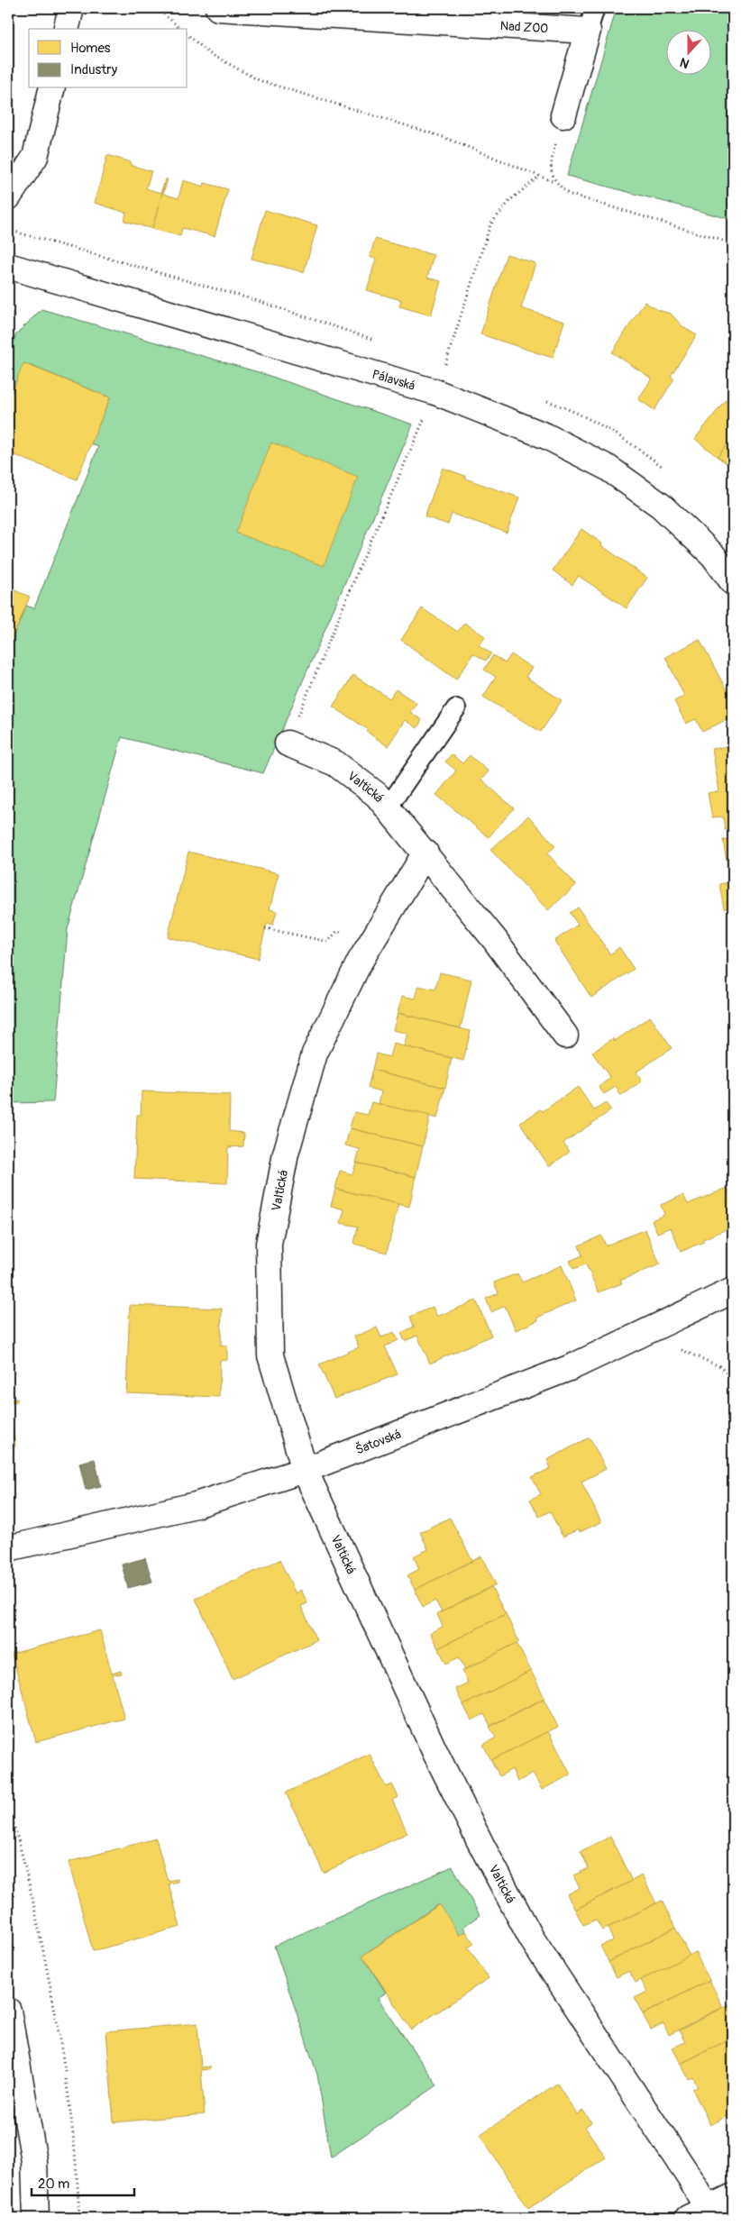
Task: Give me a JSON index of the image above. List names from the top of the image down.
{
  "streets": {
    "street": [
      "Nad ZOO",
      "Pálavská",
      "Valtická",
      "Šatovská"
    ]
  },
  "crossings": [
    ["Valtická", "Šatovská"]
  ],
  "legend": ["Homes", "Industry"],
  "scale_bar": "20 m",
  "north": "bottom"
}
